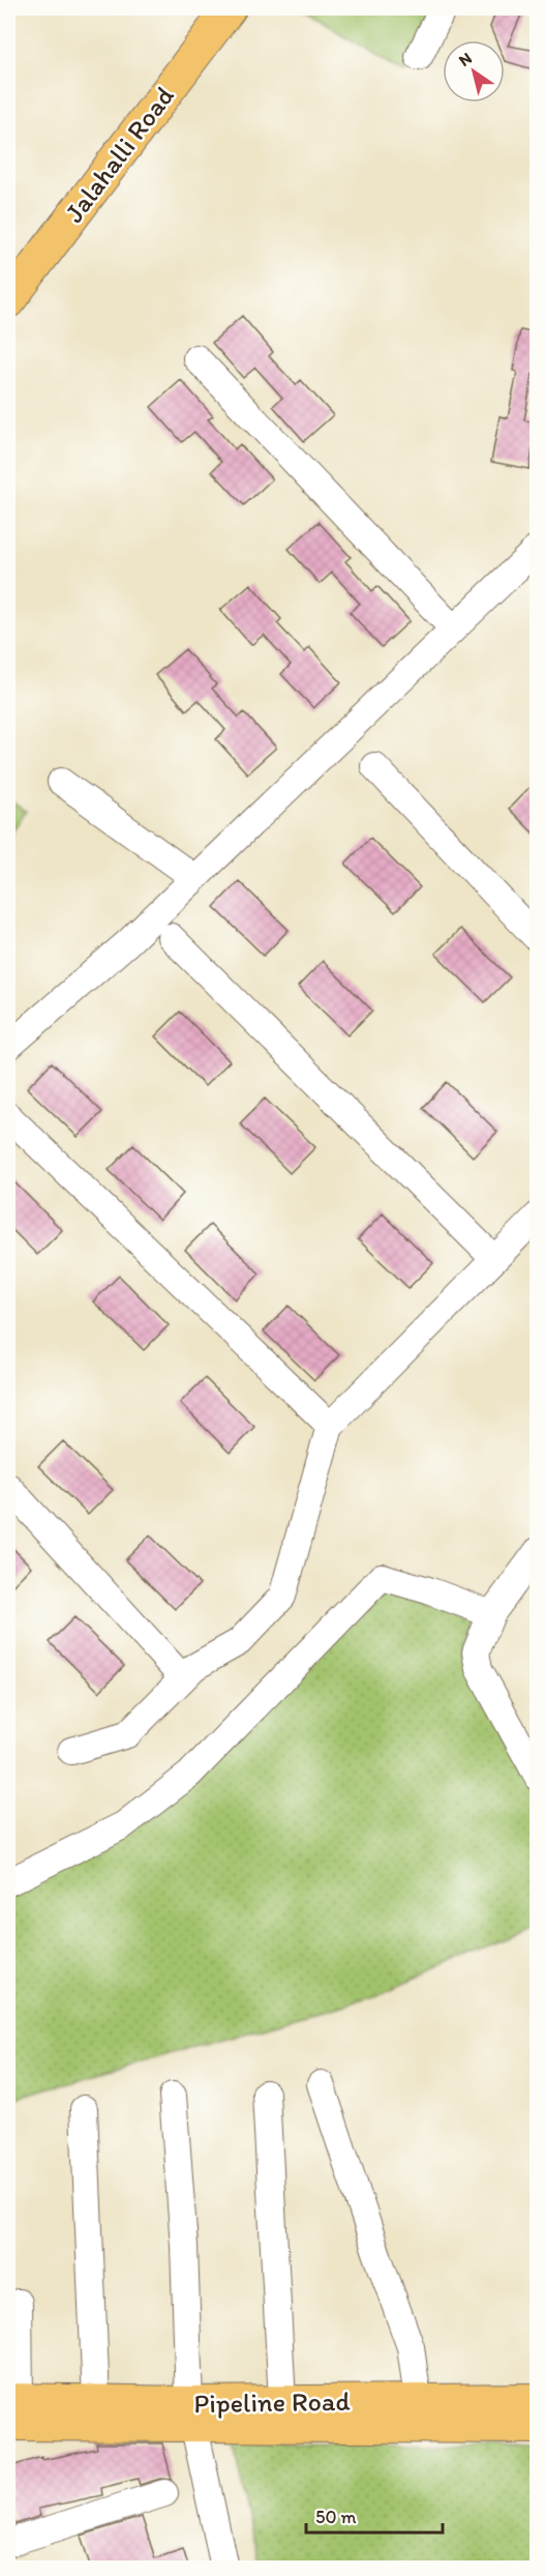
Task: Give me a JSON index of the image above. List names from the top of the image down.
{
  "streets": {
    "main road": ["Jalahalli Road", "Pipeline Road"]
  },
  "scale_bar": "50 m",
  "north": "top left"
}
